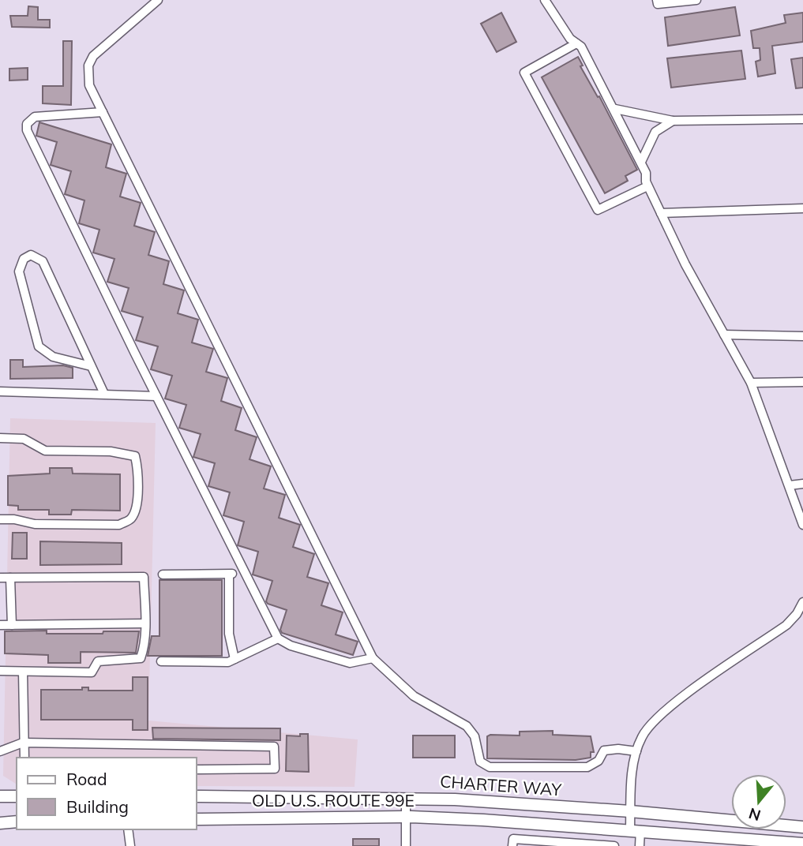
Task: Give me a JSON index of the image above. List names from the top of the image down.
{
  "streets": {
    "main road": ["CHARTER WAY", "OLD U.S. ROUTE 99E"]
  },
  "legend": ["Road", "Building"],
  "north": "bottom"
}
